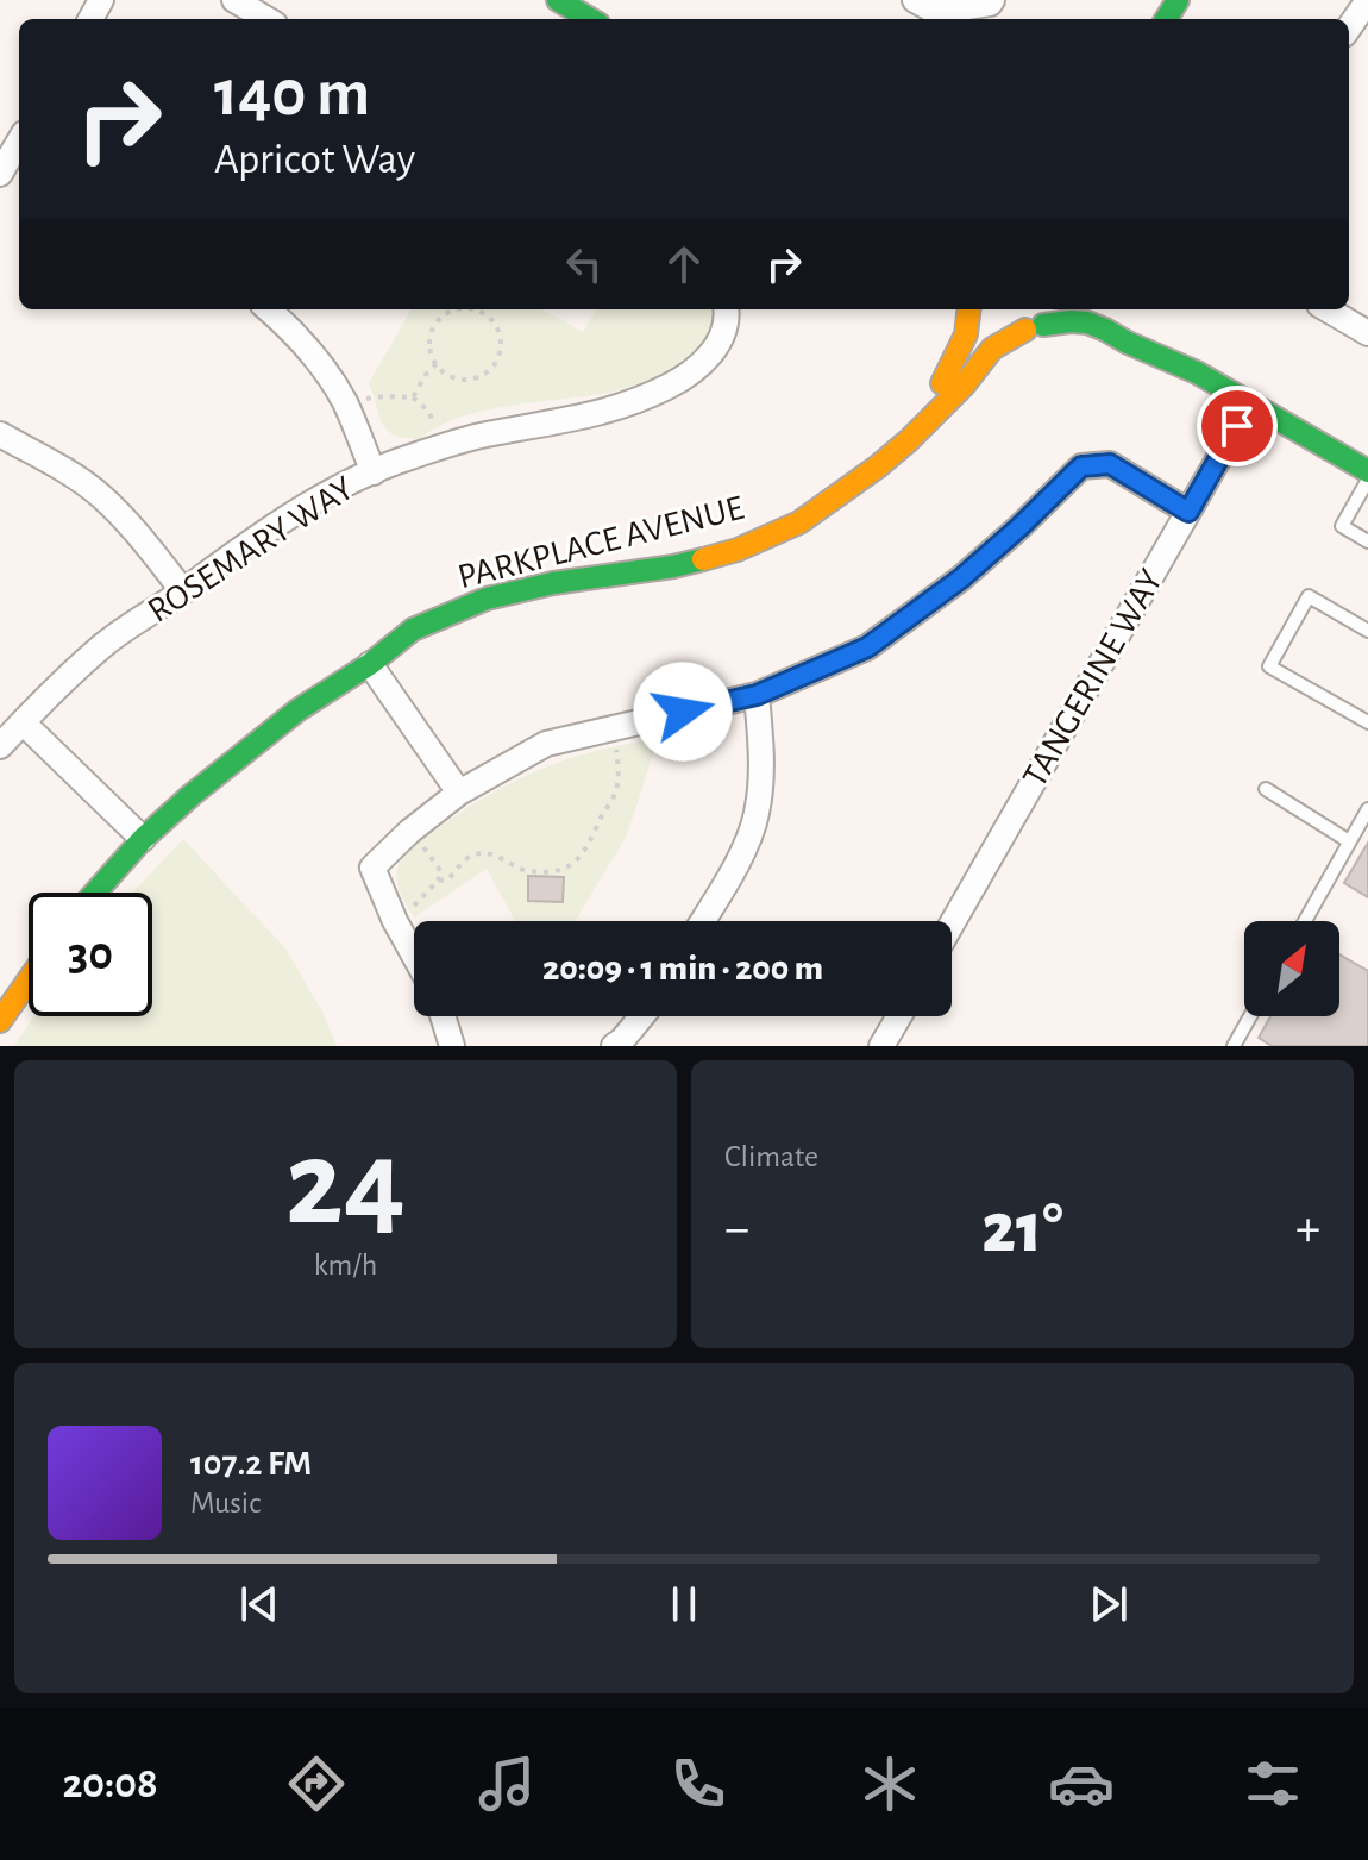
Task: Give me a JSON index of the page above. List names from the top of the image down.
{
  "streets": {
    "street": ["PARKPLACE AVENUE", "ROSEMARY WAY", "TANGERINE WAY"]
  },
  "north": "top right",
  "page": {
    "turn": ["140 m", "Apricot Way"],
    "limit": "30",
    "trip": "20:09 · 1 min · 200 m",
    "tile": [
      ["24", "km/h"],
      "Climate"
    ],
    "heat": ["−", "21°", "+"],
    "song": ["107.2 FM", "Music"],
    "tabs": "20:08"
  }
}
